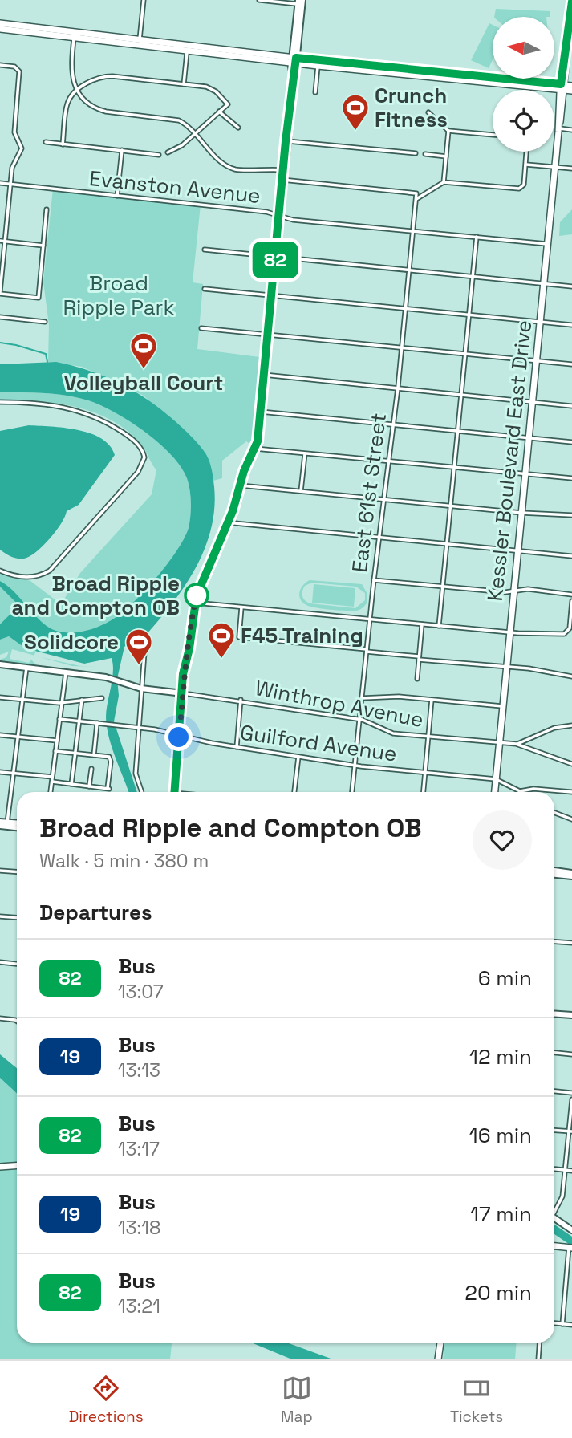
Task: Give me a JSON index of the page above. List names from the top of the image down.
{
  "streets": {
    "main road": ["Kessler Boulevard East Drive"],
    "street": [
      "Evanston Avenue",
      "East 61st Street",
      "Winthrop Avenue",
      "Guilford Avenue"
    ]
  },
  "crossings": [
    ["Evanston Avenue", "Kessler Boulevard East Drive"],
    ["Evanston Avenue", "East 61st Street"],
    ["Kessler Boulevard East Drive", "Winthrop Avenue"],
    ["Kessler Boulevard East Drive", "Guilford Avenue"],
    ["East 61st Street", "Winthrop Avenue"],
    ["East 61st Street", "Guilford Avenue"]
  ],
  "parks": ["Broad Ripple Park"],
  "places": {
    "sports": [
      "Crunch Fitness",
      "Volleyball Court",
      "F45 Training",
      "Solidcore"
    ],
    "other": ["Broad Ripple and Compton OB"]
  },
  "lines": ["bus line 82"],
  "north": "left",
  "page": {
    "on_map": "82",
    "heading": [
      ["Broad Ripple and Compton OB", "Walk · 5 min · 380 m"],
      "Departures"
    ],
    "list": [
      {
        "mark": "82",
        "name": "Bus",
        "note": "13:07",
        "value": "6 min"
      },
      {
        "mark": "19",
        "name": "Bus",
        "note": "13:13",
        "value": "12 min"
      },
      {
        "mark": "82",
        "name": "Bus",
        "note": "13:17",
        "value": "16 min"
      },
      {
        "mark": "19",
        "name": "Bus",
        "note": "13:18",
        "value": "17 min"
      },
      {
        "mark": "82",
        "name": "Bus",
        "note": "13:21",
        "value": "20 min"
      }
    ],
    "tabs": ["Directions", "Map", "Tickets"]
  }
}
